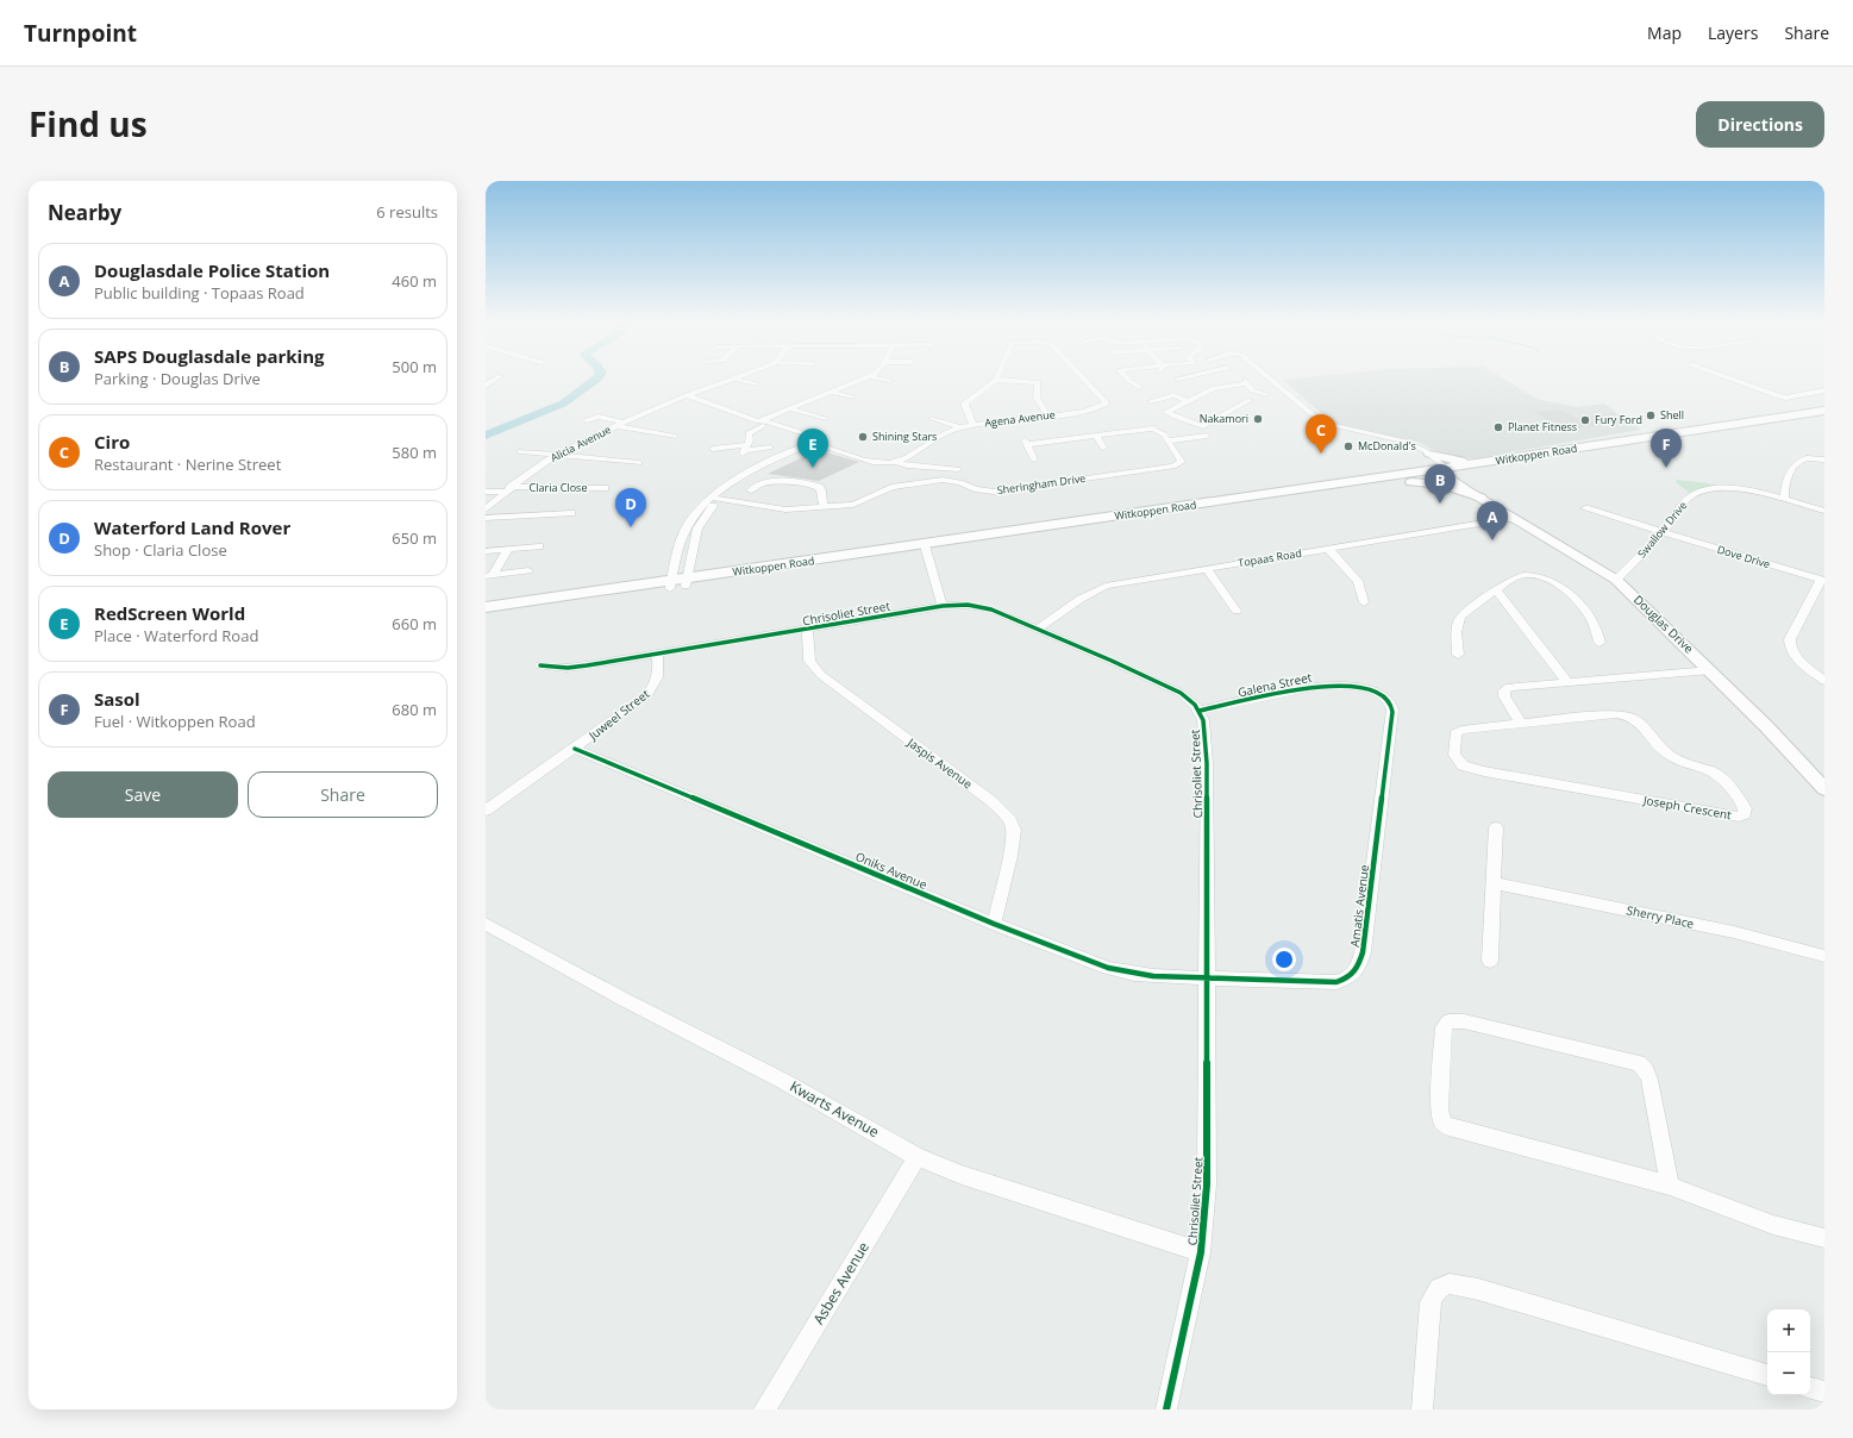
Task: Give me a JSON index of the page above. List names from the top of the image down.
{
  "streets": {
    "main road": ["Witkoppen Road"],
    "street": [
      "Agena Avenue",
      "Alicia Avenue",
      "Sheringham Drive",
      "Claria Close",
      "Swallow Drive",
      "Dove Drive",
      "Topaas Road",
      "Chrisoliet Street",
      "Douglas Drive",
      "Galena Street",
      "Juweel Street",
      "Jaspis Avenue",
      "Joseph Crescent",
      "Oniks Avenue",
      "Amatis Avenue",
      "Sherry Place",
      "Kwarts Avenue",
      "Asbes Avenue"
    ]
  },
  "crossings": [
    ["Alicia Avenue", "Claria Close"],
    ["Witkoppen Road", "Douglas Drive"],
    ["Swallow Drive", "Dove Drive"],
    ["Swallow Drive", "Douglas Drive"],
    ["Topaas Road", "Chrisoliet Street"],
    ["Topaas Road", "Douglas Drive"],
    ["Chrisoliet Street", "Galena Street"],
    ["Chrisoliet Street", "Juweel Street"],
    ["Chrisoliet Street", "Jaspis Avenue"],
    ["Chrisoliet Street", "Oniks Avenue"],
    ["Chrisoliet Street", "Amatis Avenue"],
    ["Chrisoliet Street", "Kwarts Avenue"],
    ["Galena Street", "Amatis Avenue"],
    ["Juweel Street", "Oniks Avenue"],
    ["Jaspis Avenue", "Oniks Avenue"],
    ["Oniks Avenue", "Amatis Avenue"],
    ["Kwarts Avenue", "Asbes Avenue"]
  ],
  "places": [
    "Shell",
    "Nakamori",
    "Fury Ford",
    "Planet Fitness",
    "Shining Stars",
    "McDonald's"
  ],
  "page": {
    "header": "Turnpoint",
    "nav": ["Map", "Layers", "Share"],
    "title": "Find us",
    "buttons": [
      "Directions",
      ["Save", "Share"]
    ],
    "heading": ["Nearby", "6 results"],
    "list": [
      {
        "mark": "A",
        "name": "Douglasdale Police Station",
        "note": "Public building · Topaas Road",
        "value": "460 m"
      },
      {
        "mark": "B",
        "name": "SAPS Douglasdale parking",
        "note": "Parking · Douglas Drive",
        "value": "500 m"
      },
      {
        "mark": "C",
        "name": "Ciro",
        "note": "Restaurant · Nerine Street",
        "value": "580 m"
      },
      {
        "mark": "D",
        "name": "Waterford Land Rover",
        "note": "Shop · Claria Close",
        "value": "650 m"
      },
      {
        "mark": "E",
        "name": "RedScreen World",
        "note": "Place · Waterford Road",
        "value": "660 m"
      },
      {
        "mark": "F",
        "name": "Sasol",
        "note": "Fuel · Witkoppen Road",
        "value": "680 m"
      }
    ],
    "pins": [
      "C",
      "E",
      "F",
      "B",
      "D",
      "A"
    ],
    "map_buttons": ["+", "−"]
  }
}
